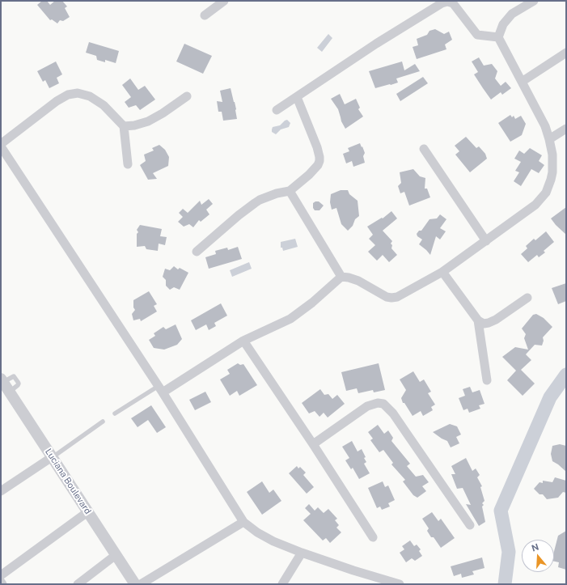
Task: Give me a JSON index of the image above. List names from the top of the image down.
{
  "streets": {
    "street": ["Luciana Boulevard"]
  },
  "north": "top"
}
